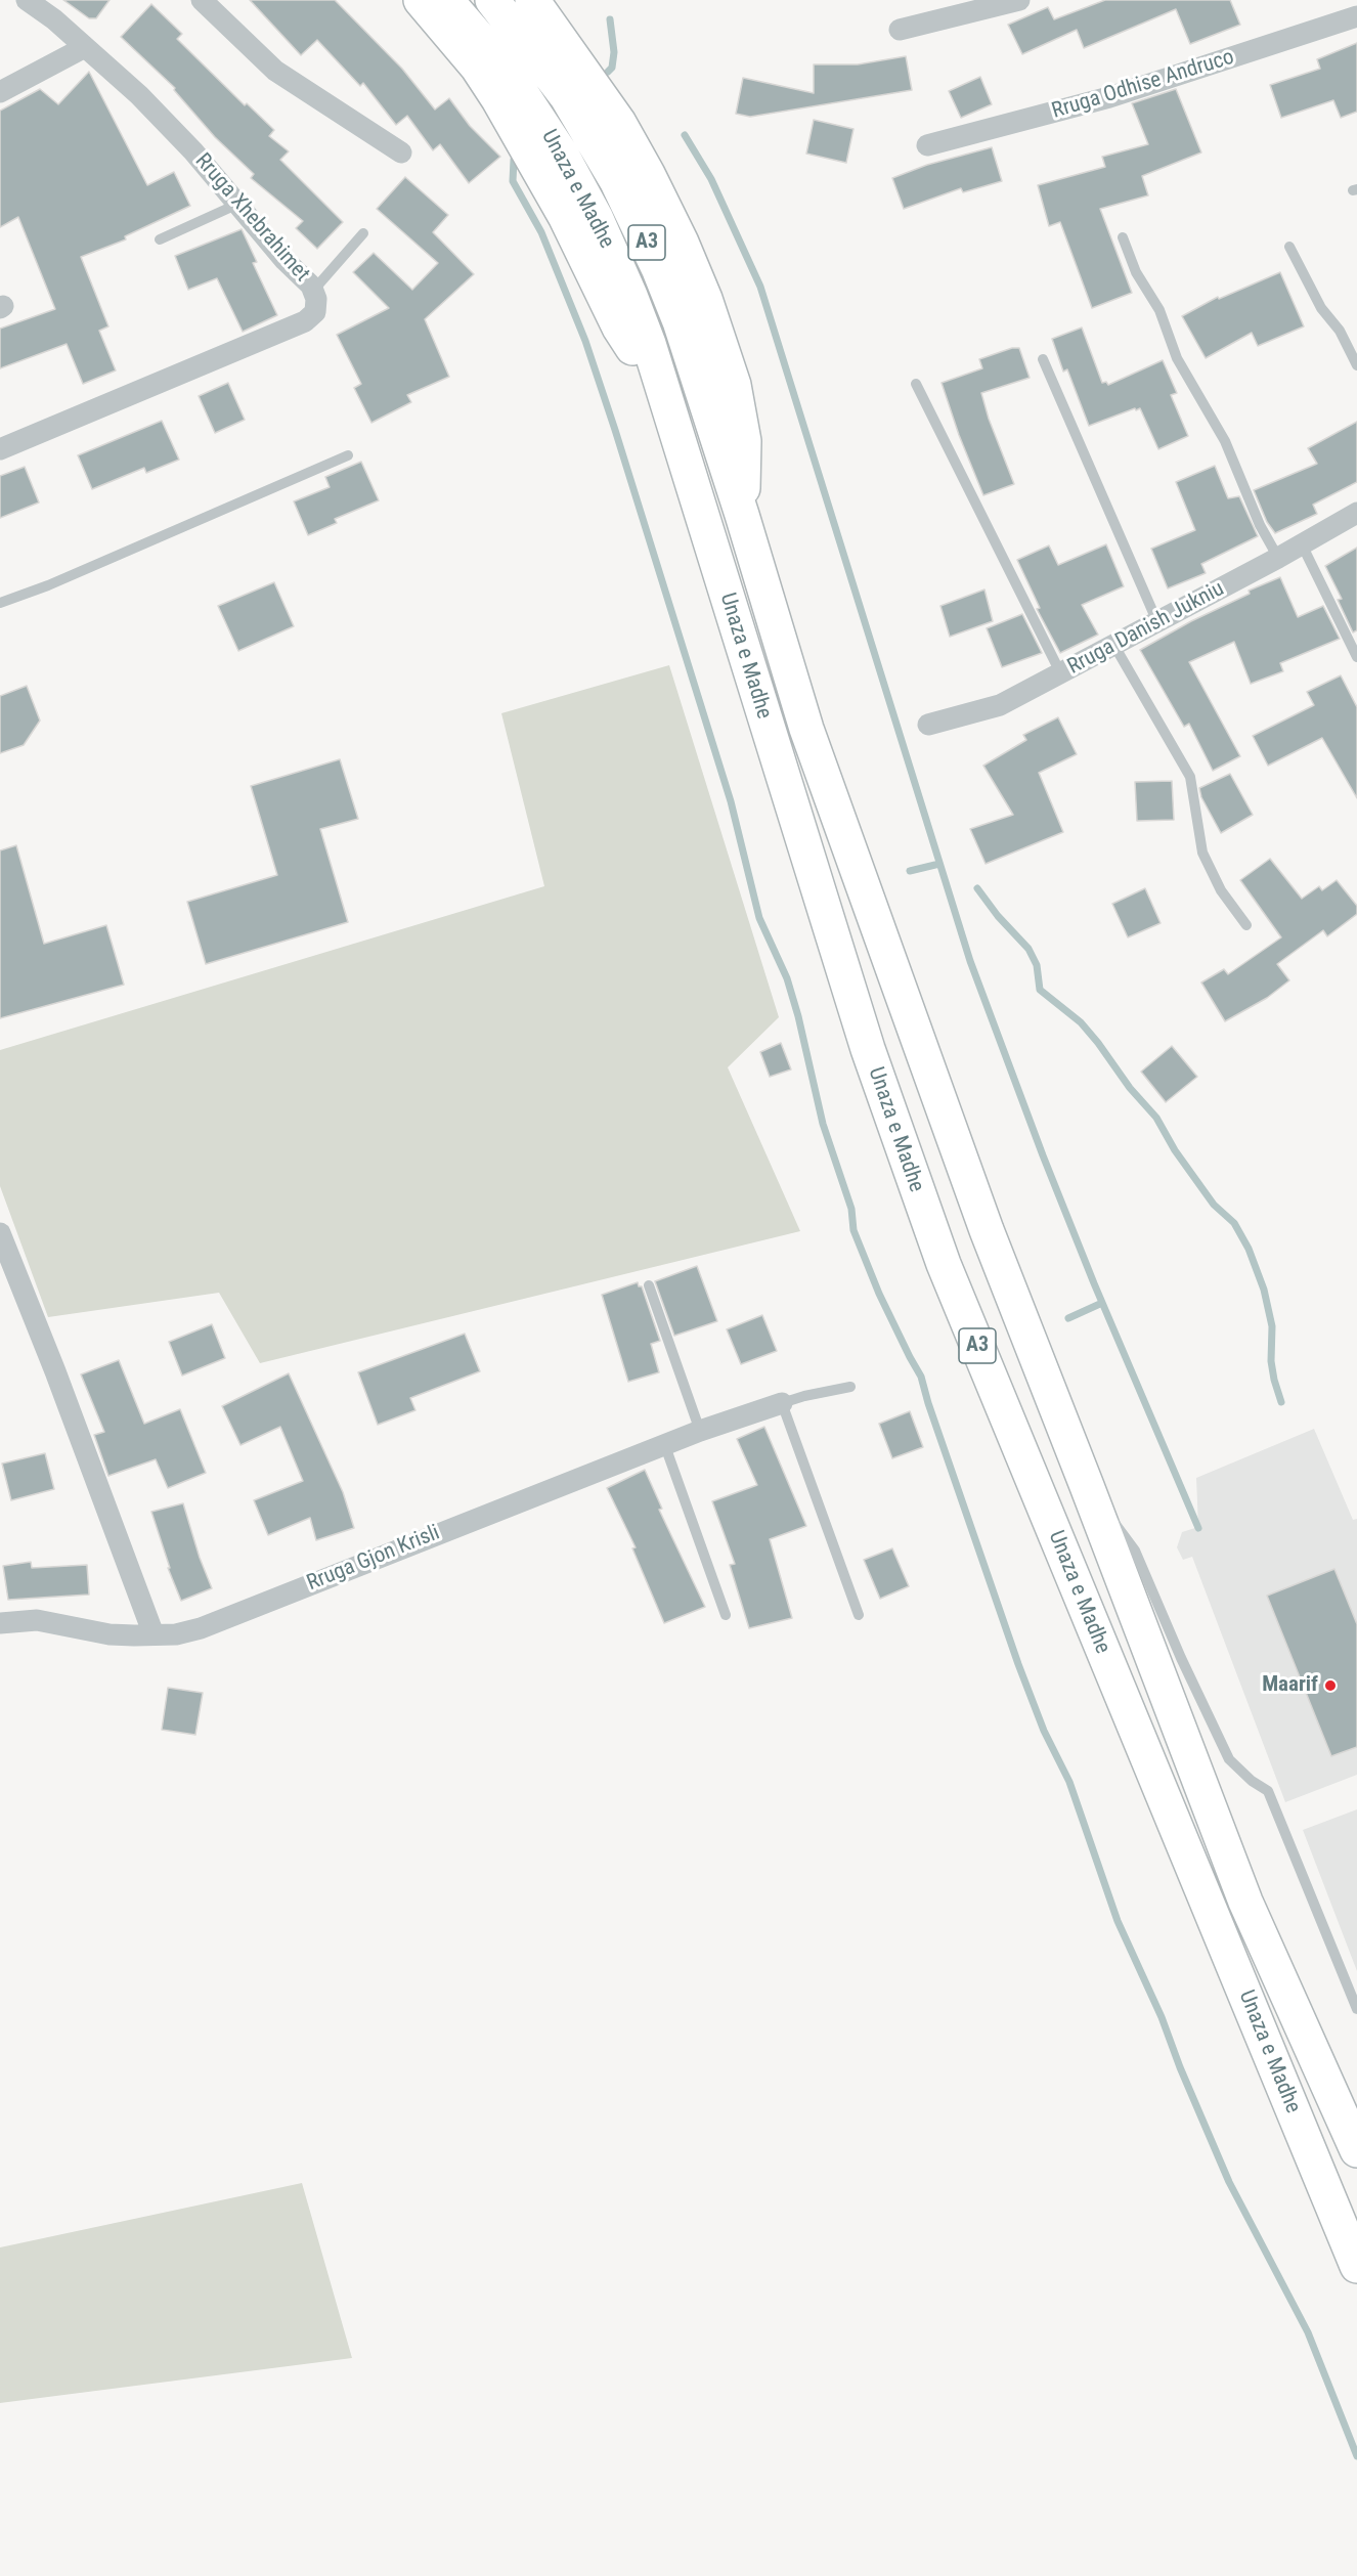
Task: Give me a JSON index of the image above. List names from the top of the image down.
{
  "streets": {
    "highway": ["Unaza e Madhe", "A3"],
    "street": [
      "Rruga Odhise Andruco",
      "Rruga Xhebrahimet",
      "Rruga Danish Jukniu",
      "Rruga Gjon Krisli"
    ]
  },
  "places": ["Maarif"]
}
